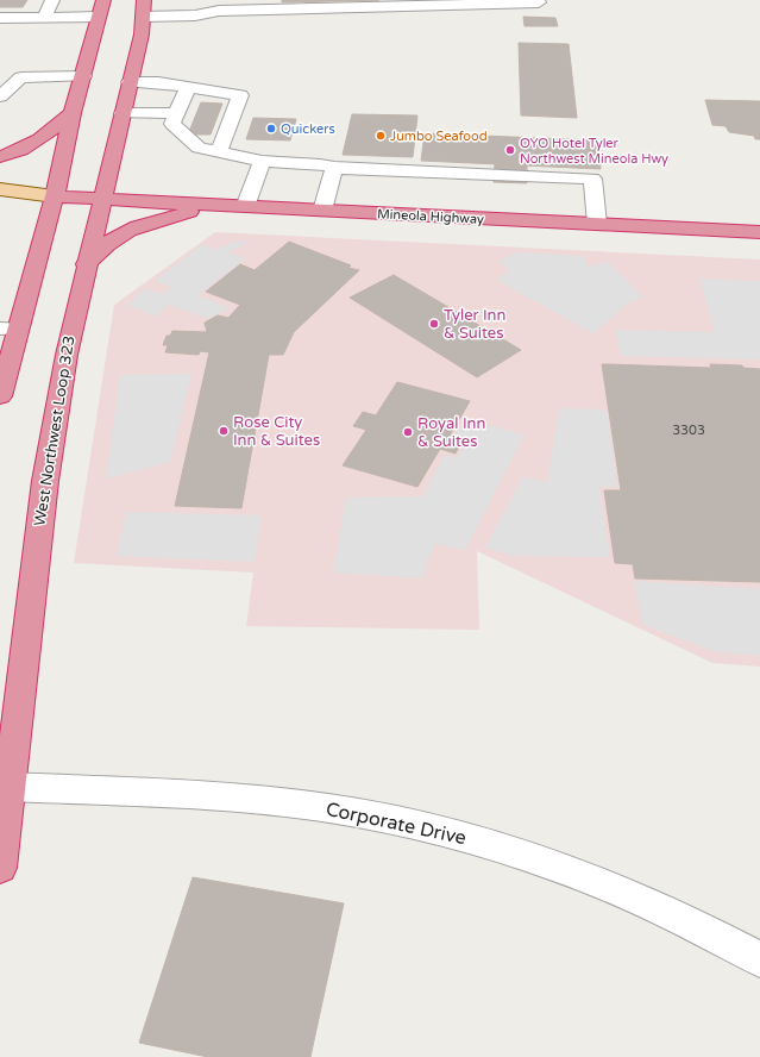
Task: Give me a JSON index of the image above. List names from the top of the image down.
{
  "streets": {
    "highway": ["Mineola Highway", "West Northwest Loop 323"],
    "street": ["Corporate Drive"]
  },
  "crossings": [
    ["Mineola Highway", "West Northwest Loop 323"],
    ["West Northwest Loop 323", "Corporate Drive"]
  ],
  "places": [
    "Quickers",
    "Jumbo Seafood",
    "OYO Hotel Tyler Northwest Mineola Hwy",
    "Tyler Inn & Suites",
    "Rose City Inn & Suites",
    "Royal Inn & Suites"
  ],
  "house_numbers": ["3303"]
}
